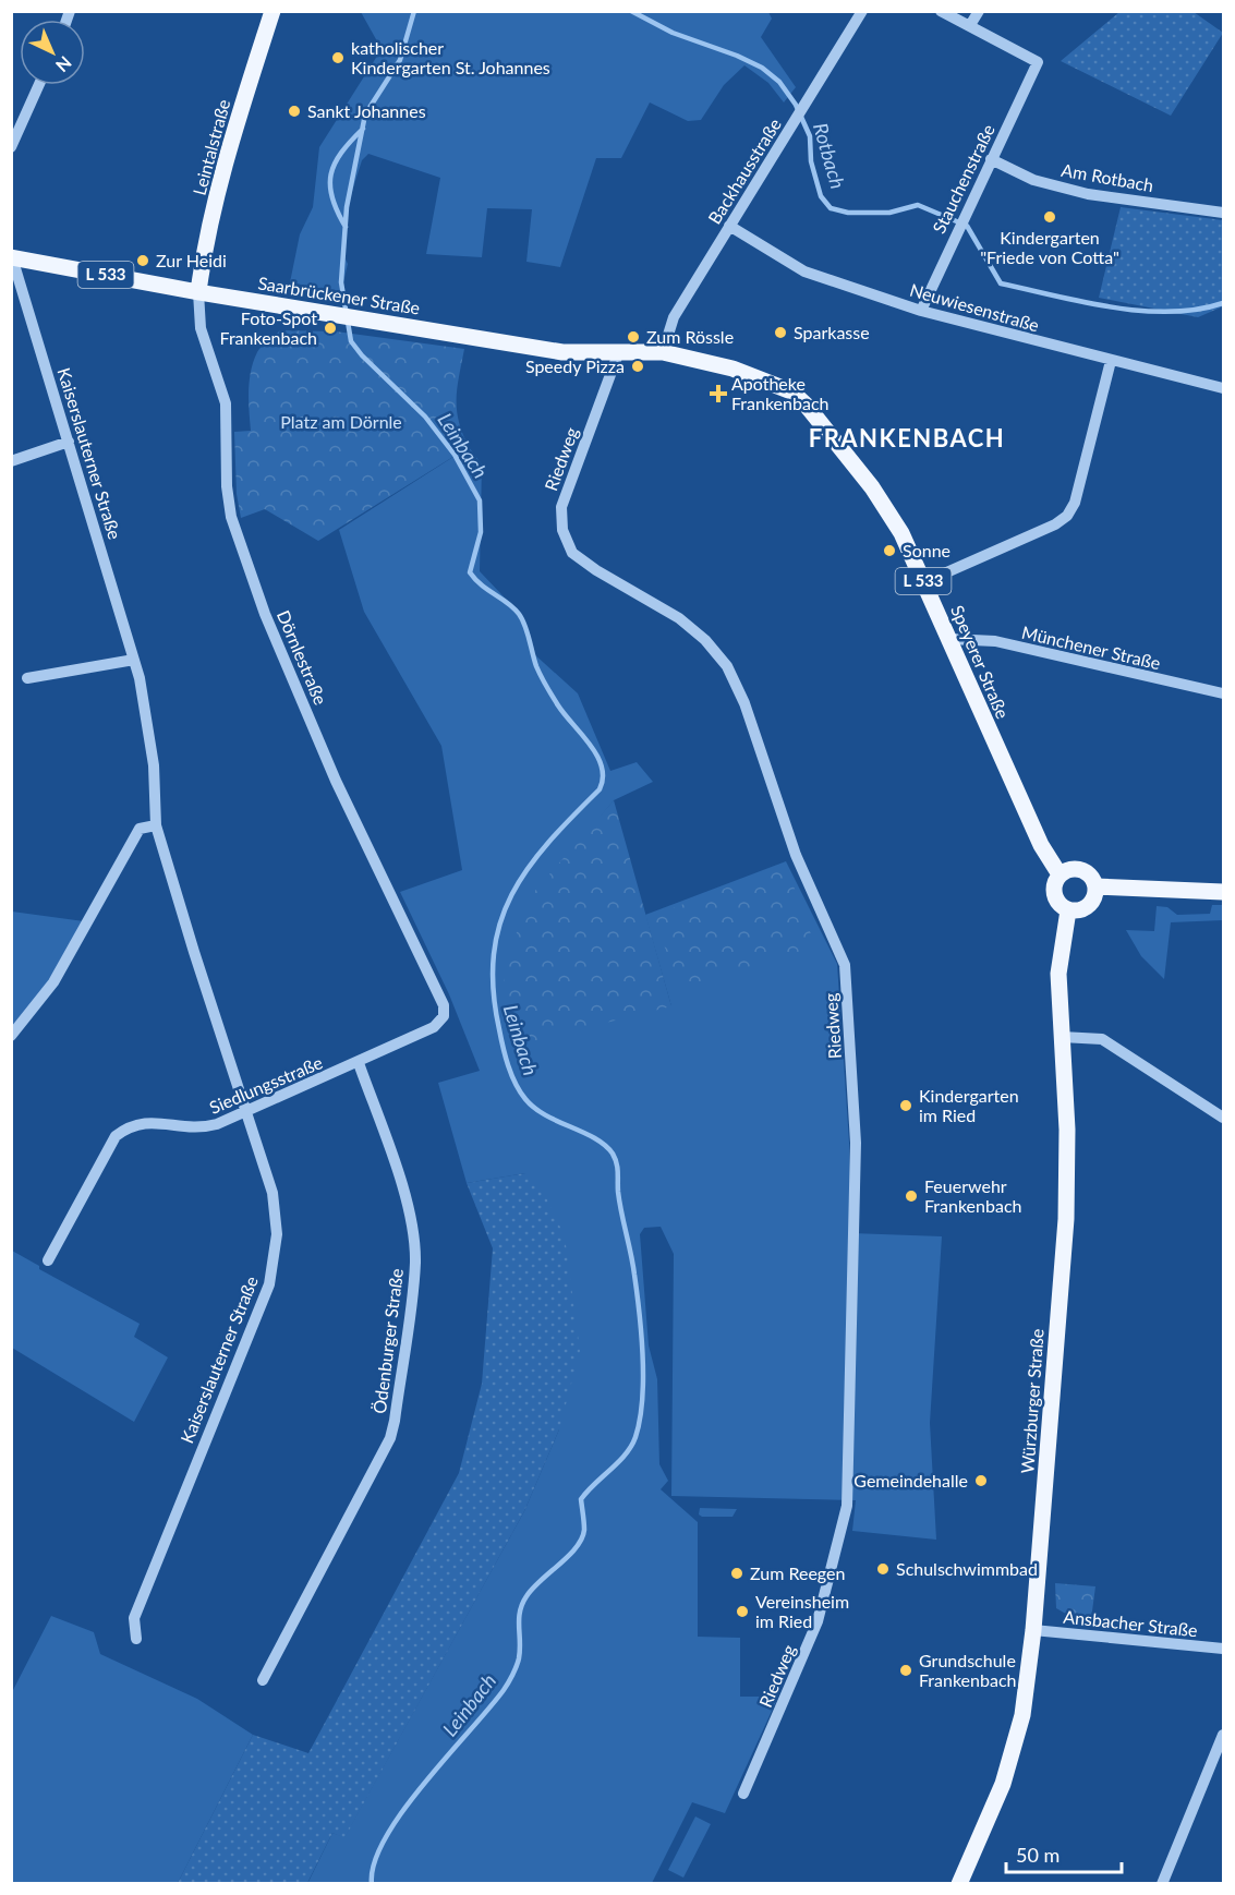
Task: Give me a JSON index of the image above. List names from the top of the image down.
{
  "streets": {
    "main road": [
      "Leintalstraße",
      "L 533",
      "Saarbrückener Straße",
      "Speyerer Straße",
      "Würzburger Straße"
    ],
    "street": [
      "Backhausstraße",
      "Am Rotbach",
      "Stauchenstraße",
      "Neuwiesenstraße",
      "Kaiserslauterner Straße",
      "Riedweg",
      "Münchener Straße",
      "Dörnlestraße",
      "Siedlungsstraße",
      "Ödenburger Straße",
      "Ansbacher Straße"
    ]
  },
  "crossings": [
    ["Leintalstraße", "Saarbrückener Straße"],
    ["Leintalstraße", "Dörnlestraße"],
    ["Backhausstraße", "Saarbrückener Straße"],
    ["Backhausstraße", "Neuwiesenstraße"],
    ["Backhausstraße", "Speyerer Straße"],
    ["Am Rotbach", "Stauchenstraße"],
    ["Stauchenstraße", "Neuwiesenstraße"],
    ["Saarbrückener Straße", "Kaiserslauterner Straße"],
    ["Saarbrückener Straße", "Riedweg"],
    ["Saarbrückener Straße", "Dörnlestraße"],
    ["Saarbrückener Straße", "Speyerer Straße"],
    ["Kaiserslauterner Straße", "Siedlungsstraße"],
    ["Münchener Straße", "Speyerer Straße"],
    ["Dörnlestraße", "Siedlungsstraße"],
    ["Speyerer Straße", "Würzburger Straße"],
    ["Siedlungsstraße", "Ödenburger Straße"],
    ["Würzburger Straße", "Ansbacher Straße"]
  ],
  "districts": ["FRANKENBACH"],
  "water": ["Rotbach", "Leinbach"],
  "parks": ["Platz am Dörnle"],
  "places": {
    "other": [
      "katholischer Kindergarten St. Johannes",
      "Sankt Johannes",
      "Kindergarten \"Friede von Cotta\"",
      "Zur Heidi",
      "Foto-Spot Frankenbach",
      "Sparkasse",
      "Zum Rössle",
      "Speedy Pizza",
      "Sonne",
      "Kindergarten im Ried",
      "Feuerwehr Frankenbach",
      "Gemeindehalle",
      "Schulschwimmbad",
      "Zum Reegen",
      "Vereinsheim im Ried",
      "Grundschule Frankenbach"
    ],
    "health": ["Apotheke Frankenbach"]
  },
  "scale_bar": "50 m",
  "north": "bottom right"
}
